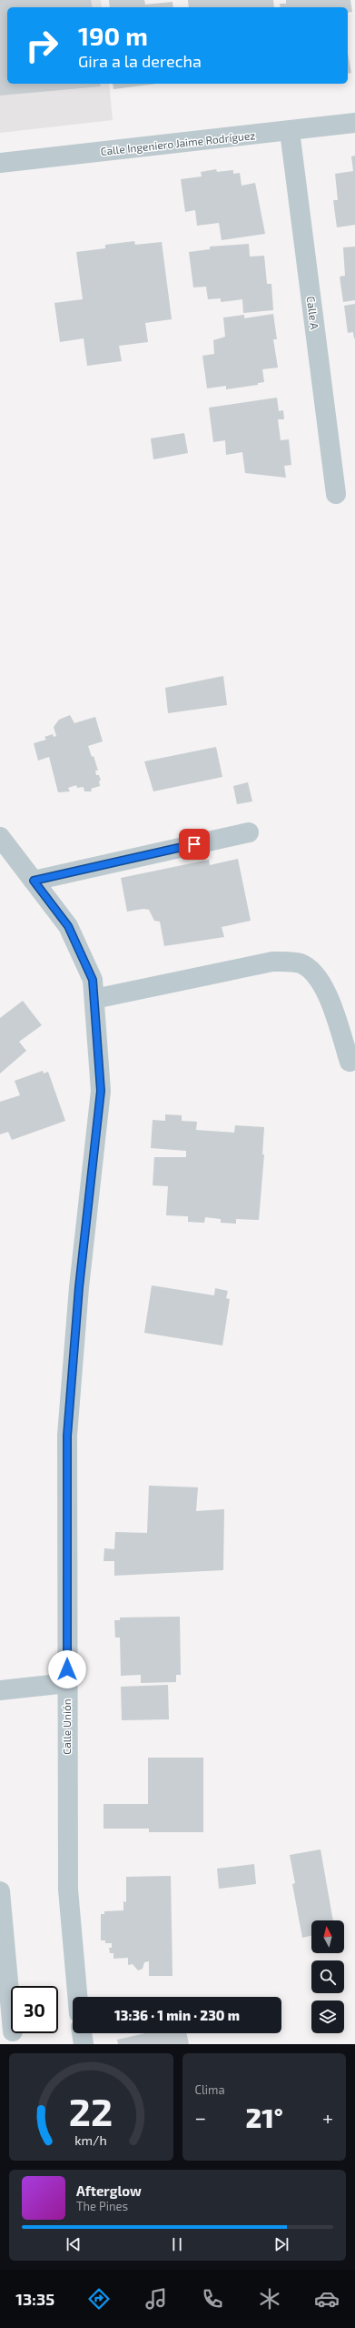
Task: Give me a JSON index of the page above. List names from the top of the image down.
{
  "streets": {
    "street": ["Calle Ingeniero Jaime Rodríguez", "Calle A", "Calle Unión"]
  },
  "crossings": [
    ["Calle Ingeniero Jaime Rodríguez", "Calle A"]
  ],
  "north": "top",
  "page": {
    "turn": ["190 m", "Gira a la derecha"],
    "limit": "30",
    "trip": "13:36 · 1 min · 230 m",
    "tile": "Clima",
    "heat": ["−", "21°", "+"],
    "song": ["Afterglow", "The Pines"],
    "tabs": "13:35",
    "gauge": ["22", "km/h"]
  }
}
